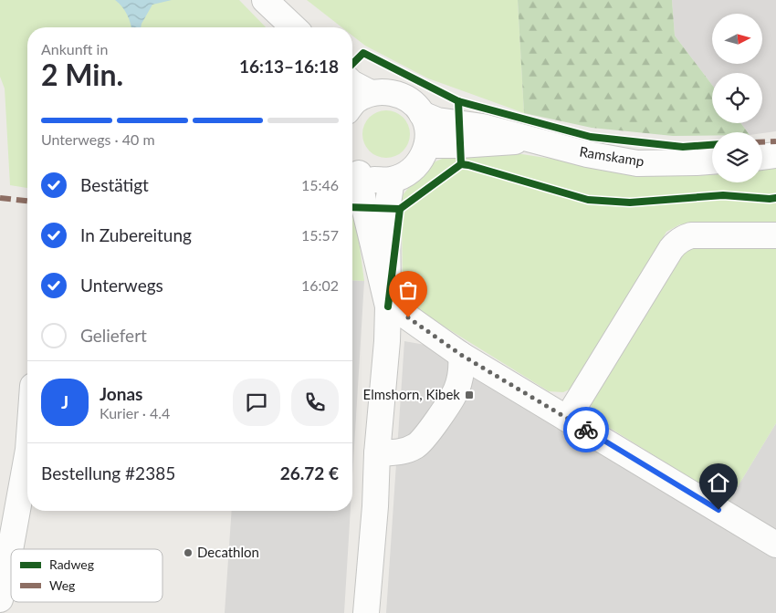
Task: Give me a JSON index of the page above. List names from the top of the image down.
{
  "streets": {
    "street": ["Ramskamp"]
  },
  "places": {
    "transit": ["Elmshorn, Kibek"],
    "other": ["Decathlon"]
  },
  "legend": ["Radweg", "Weg"],
  "north": "right",
  "page": {
    "heading": ["2 Min.", "Ankunft in", "16:13–16:18"],
    "panel": [
      "Jonas",
      "Kurier · 4.4",
      "Bestellung #2385",
      "26.72 €"
    ],
    "bar": "Unterwegs · 40 m",
    "list": [
      ["Bestätigt", "15:46"],
      ["In Zubereitung", "15:57"],
      ["Unterwegs", "16:02"],
      "Geliefert"
    ],
    "round": "J"
  }
}
